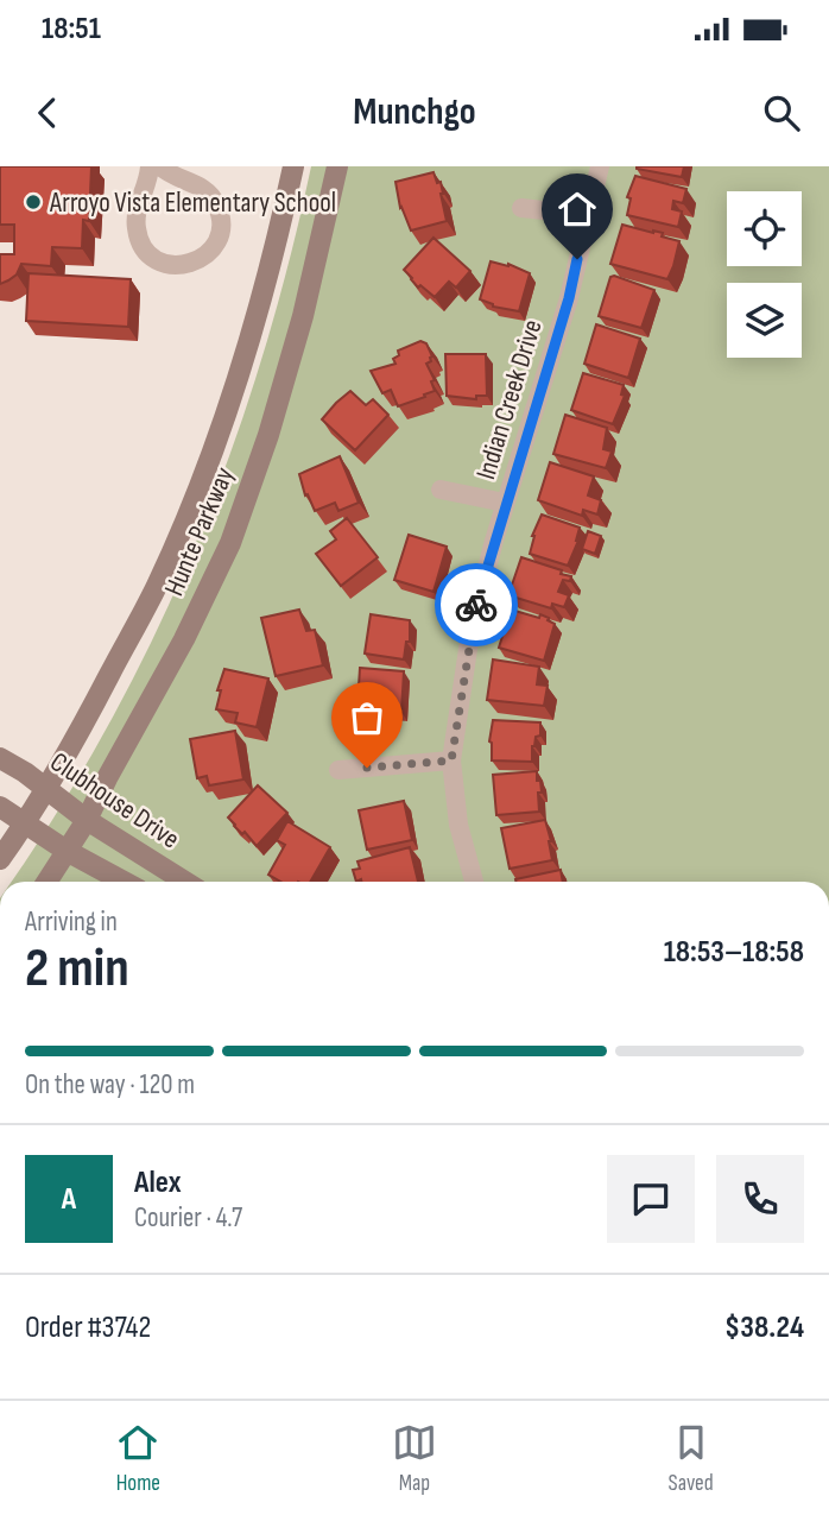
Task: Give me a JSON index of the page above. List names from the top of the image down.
{
  "streets": {
    "main road": ["Hunte Parkway", "Clubhouse Drive"],
    "street": ["Indian Creek Drive"]
  },
  "crossings": [
    ["Hunte Parkway", "Clubhouse Drive"]
  ],
  "places": ["Arroyo Vista Elementary School"],
  "page": {
    "status": "18:51",
    "header": "Munchgo",
    "heading": ["2 min", "Arriving in", "18:53–18:58"],
    "panel": [
      "Alex",
      "Courier · 4.7",
      "Order #3742",
      "$38.24"
    ],
    "bar": "On the way · 120 m",
    "round": "A",
    "tabs": ["Home", "Map", "Saved"]
  }
}
